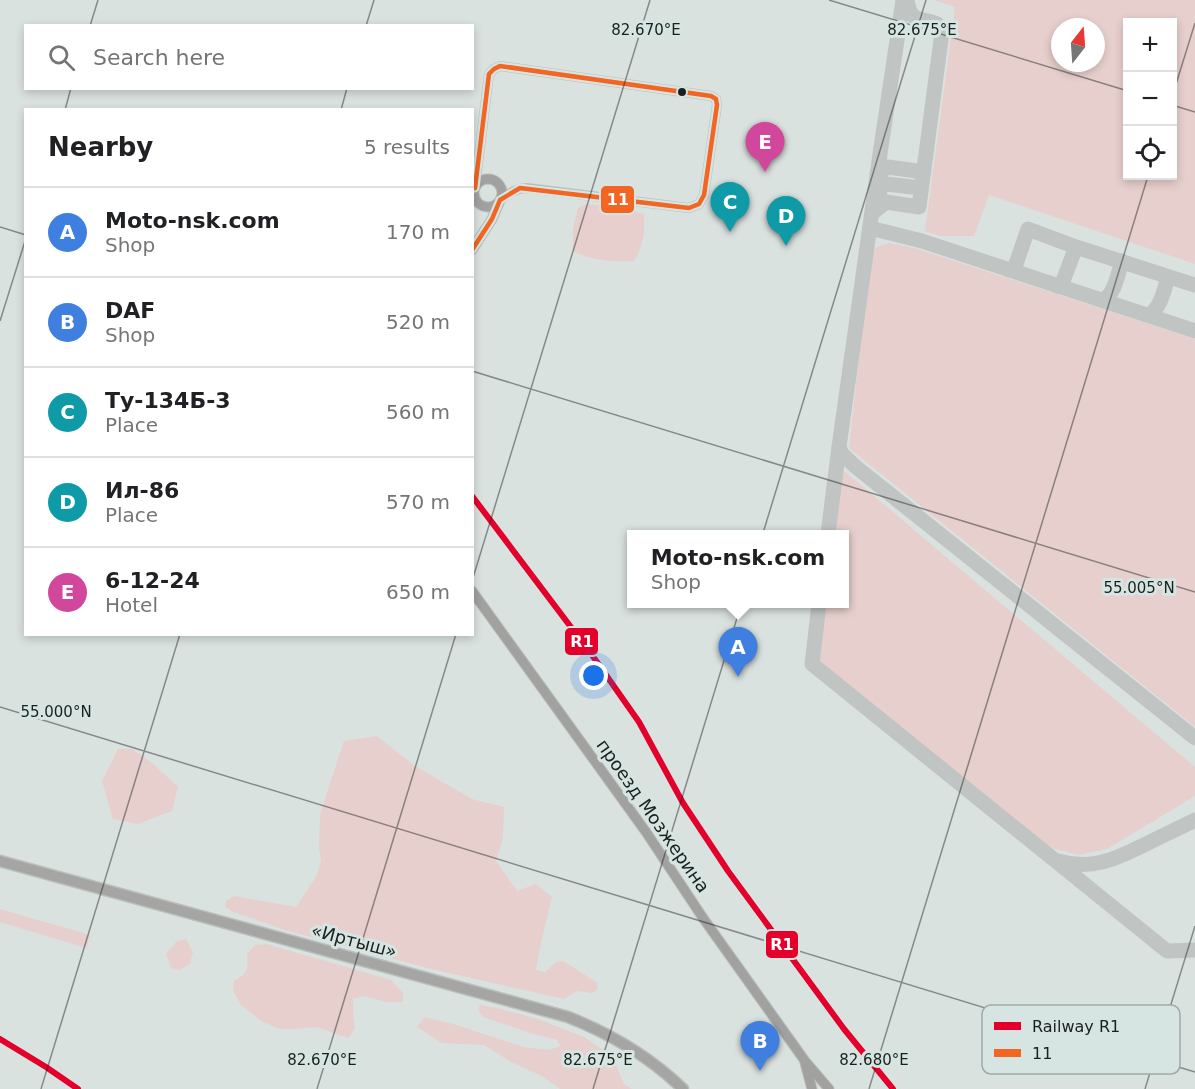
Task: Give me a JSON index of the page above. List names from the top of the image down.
{
  "streets": {
    "highway": ["«Иртыш»"],
    "main road": ["проезд Мозжерина"]
  },
  "lines": ["transit line 11", "rail line R1"],
  "legend": ["Railway R1", "11"],
  "north": "top",
  "page": {
    "map_buttons": ["+", "−"],
    "search": "Search here",
    "heading": ["Nearby", "5 results"],
    "pins": [
      "E",
      "C",
      "D",
      "A",
      "B"
    ],
    "list": [
      {
        "mark": "A",
        "name": "Moto-nsk.com",
        "note": "Shop",
        "value": "170 m"
      },
      {
        "mark": "B",
        "name": "DAF",
        "note": "Shop",
        "value": "520 m"
      },
      {
        "mark": "C",
        "name": "Ту-134Б-3",
        "note": "Place",
        "value": "560 m"
      },
      {
        "mark": "D",
        "name": "Ил-86",
        "note": "Place",
        "value": "570 m"
      },
      {
        "mark": "E",
        "name": "6-12-24",
        "note": "Hotel",
        "value": "650 m"
      }
    ],
    "popup": ["Moto-nsk.com", "Shop"]
  },
  "coordinates": [
    "82.670°E",
    "82.675°E",
    "55.005°N",
    "55.000°N",
    "82.680°E"
  ]
}
